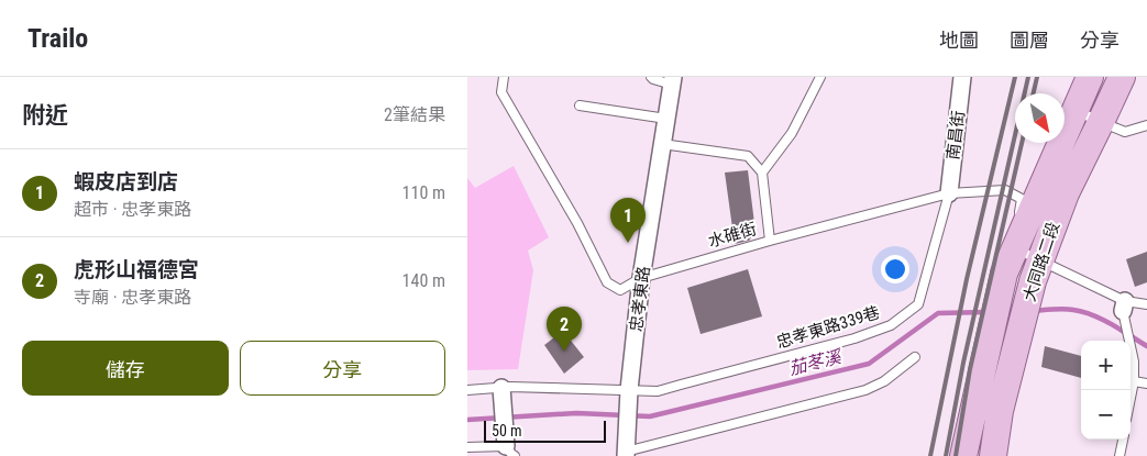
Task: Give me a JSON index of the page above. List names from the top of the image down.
{
  "streets": {
    "main road": ["大同路二段"],
    "street": ["南昌街", "忠孝東路"],
    "lane": ["水碓街", "忠孝東路339巷"]
  },
  "crossings": [
    ["南昌街", "水碓街"],
    ["南昌街", "忠孝東路339巷"],
    ["水碓街", "大同路二段"],
    ["水碓街", "忠孝東路"],
    ["水碓街", "忠孝東路339巷"],
    ["忠孝東路", "忠孝東路339巷"]
  ],
  "water": ["茄苳溪"],
  "scale_bar": "50 m",
  "north": "bottom right",
  "page": {
    "header": "Trailo",
    "nav": ["地圖", "圖層", "分享"],
    "heading": ["附近", "2筆結果"],
    "list": [
      {
        "mark": "1",
        "name": "蝦皮店到店",
        "note": "超市 · 忠孝東路",
        "value": "110 m"
      },
      {
        "mark": "2",
        "name": "虎形山福德宮",
        "note": "寺廟 · 忠孝東路",
        "value": "140 m"
      }
    ],
    "pins": ["1", "2"],
    "buttons": ["儲存", "分享"],
    "map_buttons": ["+", "−"],
    "scale": "50 m"
  }
}
